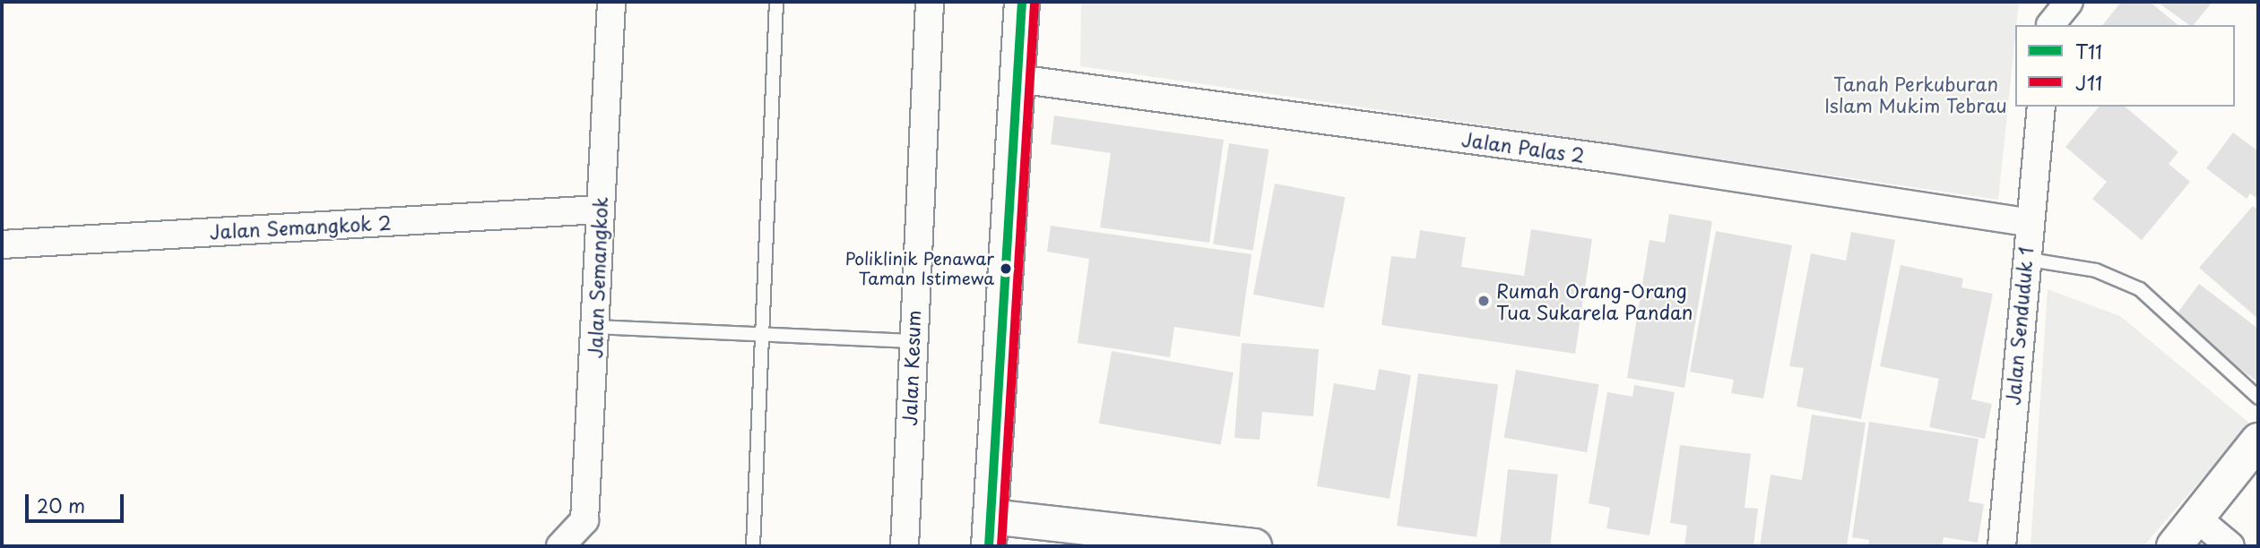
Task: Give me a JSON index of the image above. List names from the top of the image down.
{
  "streets": {
    "street": [
      "Jalan Palas 2",
      "Jalan Semangkok 2",
      "Jalan Semangkok",
      "Jalan Senduduk 1",
      "Jalan Kesum"
    ]
  },
  "crossings": [
    ["Jalan Palas 2", "Jalan Senduduk 1"],
    ["Jalan Semangkok 2", "Jalan Semangkok"]
  ],
  "parks": ["Tanah Perkuburan Islam Mukim Tebrau"],
  "places": ["Poliklinik Penawar Taman Istimewa", "Rumah Orang-Orang Tua Sukarela Pandan"],
  "lines": ["transit line T11", "transit line J11"],
  "legend": ["T11", "J11"],
  "scale_bar": "20 m"
}
